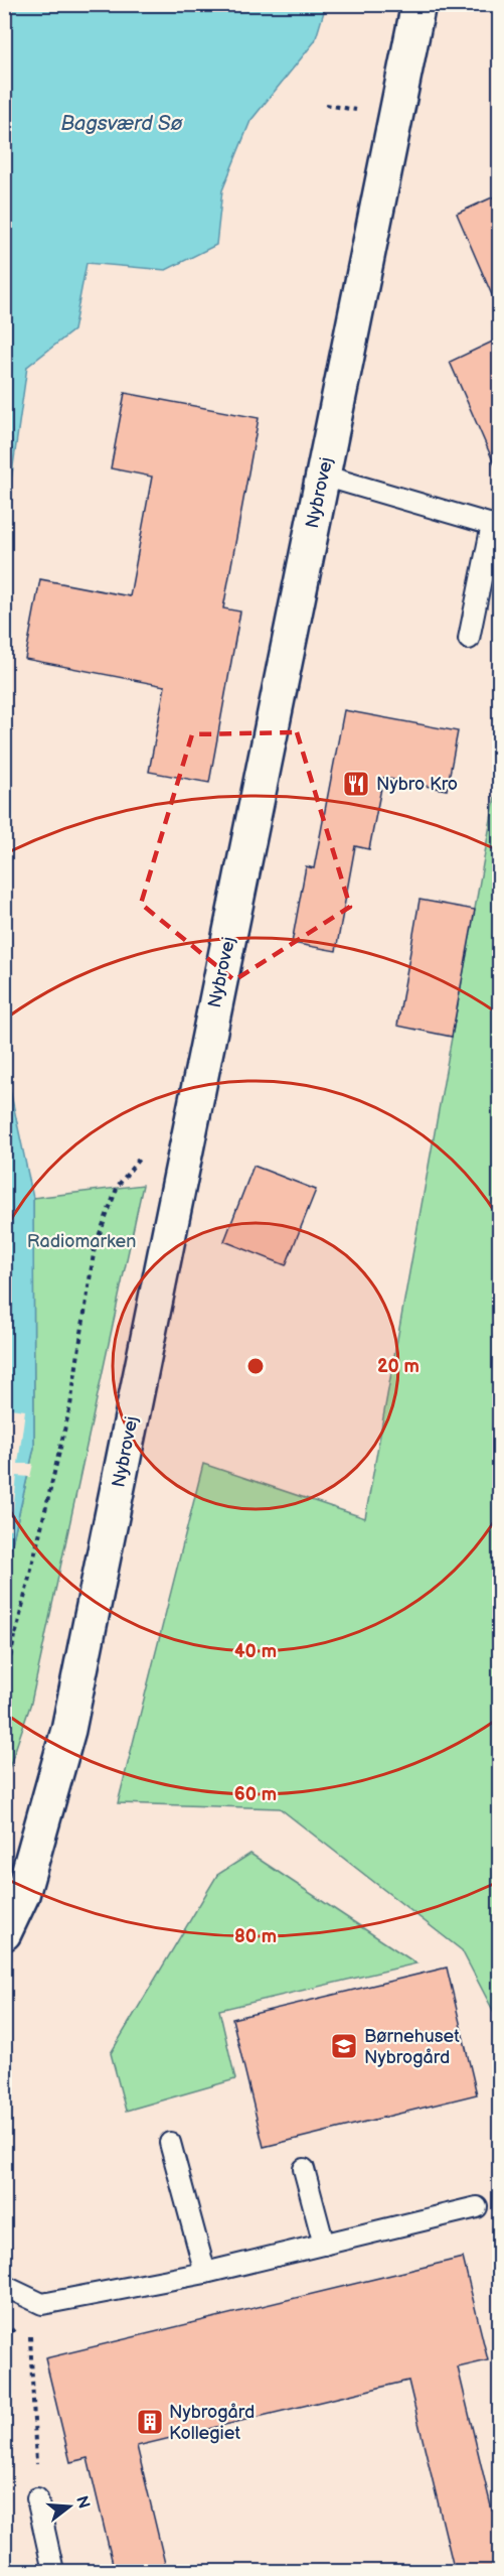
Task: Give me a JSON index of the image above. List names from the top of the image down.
{
  "streets": {
    "street": ["Nybrovej"]
  },
  "water": ["Bagsværd Sø"],
  "parks": ["Radiomarken"],
  "places": {
    "restaurant": ["Nybro Kro"],
    "school or university": ["Børnehuset Nybrogård"],
    "building": ["Nybrogård Kollegiet"]
  },
  "north": "right",
  "rings": [
    "20 m",
    "40 m",
    "60 m",
    "80 m"
  ]
}
